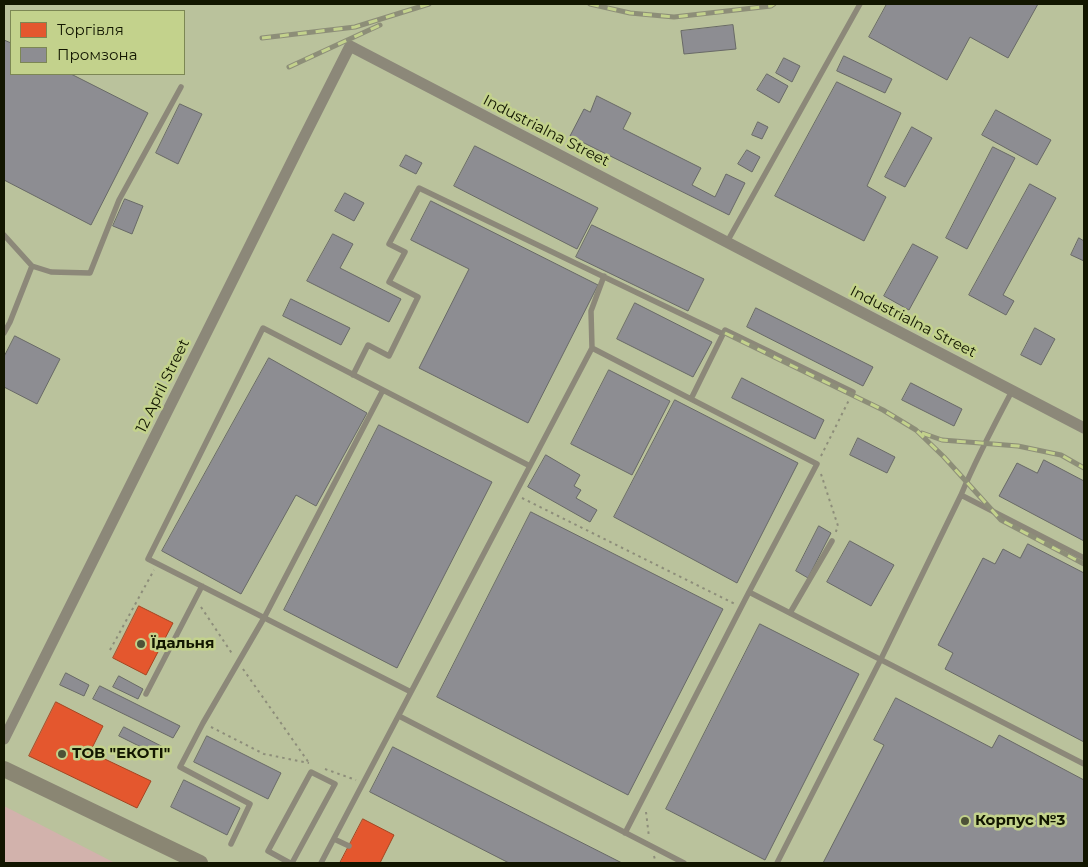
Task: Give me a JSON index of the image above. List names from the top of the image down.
{
  "streets": {
    "street": ["Industrialna Street", "12 April Street"]
  },
  "crossings": [
    ["Industrialna Street", "12 April Street"]
  ],
  "places": ["Їдальня", "ТОВ \"ЕКОТI\"", "Корпус №3"],
  "legend": ["Торгівля", "Промзона"]
}
